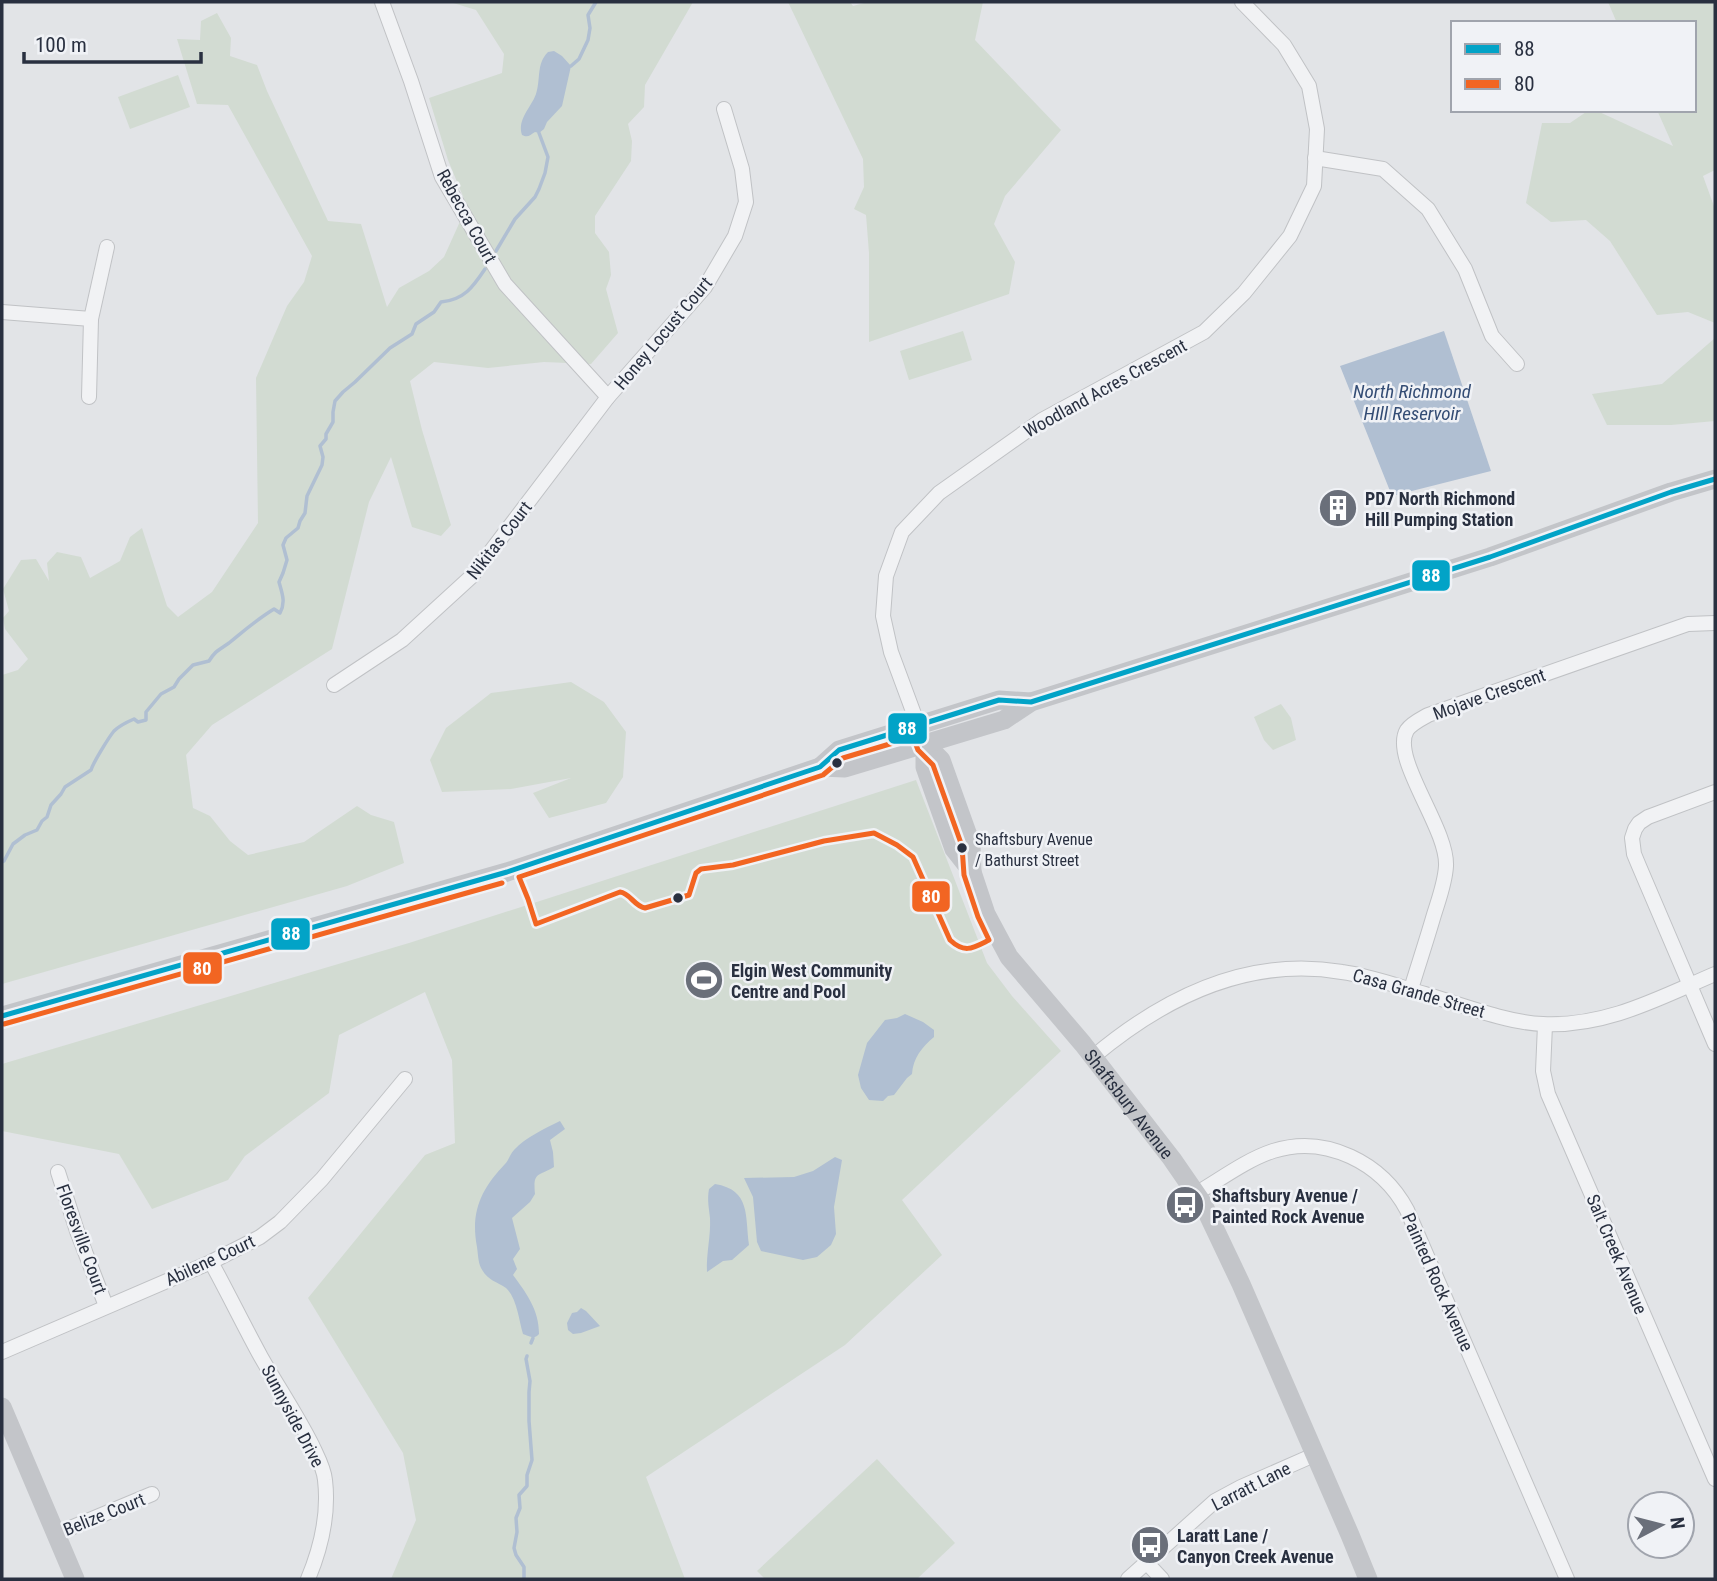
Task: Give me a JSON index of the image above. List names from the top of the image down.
{
  "streets": {
    "main road": ["Shaftsbury Avenue"],
    "street": [
      "Rebecca Court",
      "Honey Locust Court",
      "Woodland Acres Crescent",
      "Nikitas Court",
      "Mojave Crescent",
      "Casa Grande Street",
      "Floresville Court",
      "Salt Creek Avenue",
      "Abilene Court",
      "Painted Rock Avenue",
      "Sunnyside Drive",
      "Larratt Lane",
      "Belize Court"
    ]
  },
  "crossings": [
    ["Rebecca Court", "Honey Locust Court"],
    ["Rebecca Court", "Nikitas Court"],
    ["Honey Locust Court", "Nikitas Court"],
    ["Woodland Acres Crescent", "Shaftsbury Avenue"],
    ["Mojave Crescent", "Casa Grande Street"],
    ["Casa Grande Street", "Shaftsbury Avenue"],
    ["Casa Grande Street", "Salt Creek Avenue"],
    ["Shaftsbury Avenue", "Painted Rock Avenue"],
    ["Shaftsbury Avenue", "Larratt Lane"],
    ["Floresville Court", "Abilene Court"],
    ["Abilene Court", "Sunnyside Drive"]
  ],
  "water": ["North Richmond HIll Reservoir"],
  "places": {
    "building": ["PD7 North Richmond Hill Pumping Station"],
    "other": ["Shaftsbury Avenue / Bathurst Street"],
    "sports": ["Elgin West Community Centre and Pool"],
    "bus stop": ["Shaftsbury Avenue / Painted Rock Avenue", "Laratt Lane / Canyon Creek Avenue"]
  },
  "lines": ["transit line 88", "transit line 80"],
  "legend": ["88", "80"],
  "scale_bar": "100 m",
  "north": "right"
}
